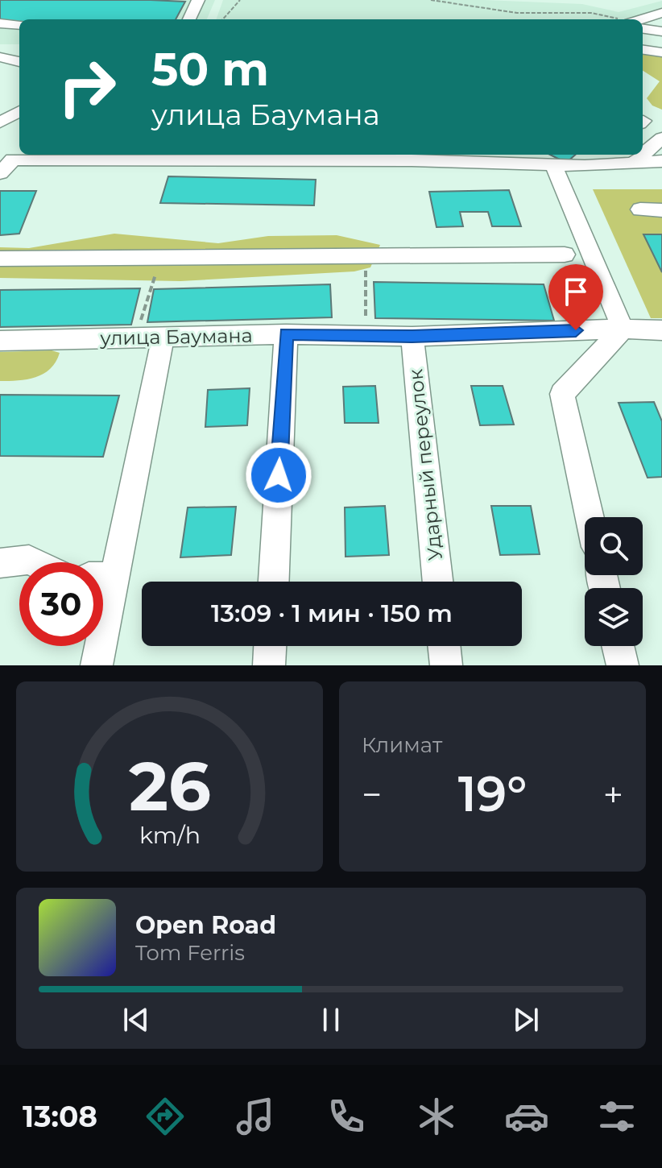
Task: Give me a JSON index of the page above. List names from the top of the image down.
{
  "streets": {
    "street": ["улица Баумана", "Ударный переулок"]
  },
  "crossings": [
    ["улица Баумана", "Ударный переулок"]
  ],
  "page": {
    "turn": ["50 m", "улица Баумана"],
    "limit": "30",
    "trip": "13:09 · 1 мин · 150 m",
    "tile": "Климат",
    "heat": ["−", "19°", "+"],
    "song": ["Open Road", "Tom Ferris"],
    "tabs": "13:08",
    "gauge": ["26", "km/h"]
  }
}
